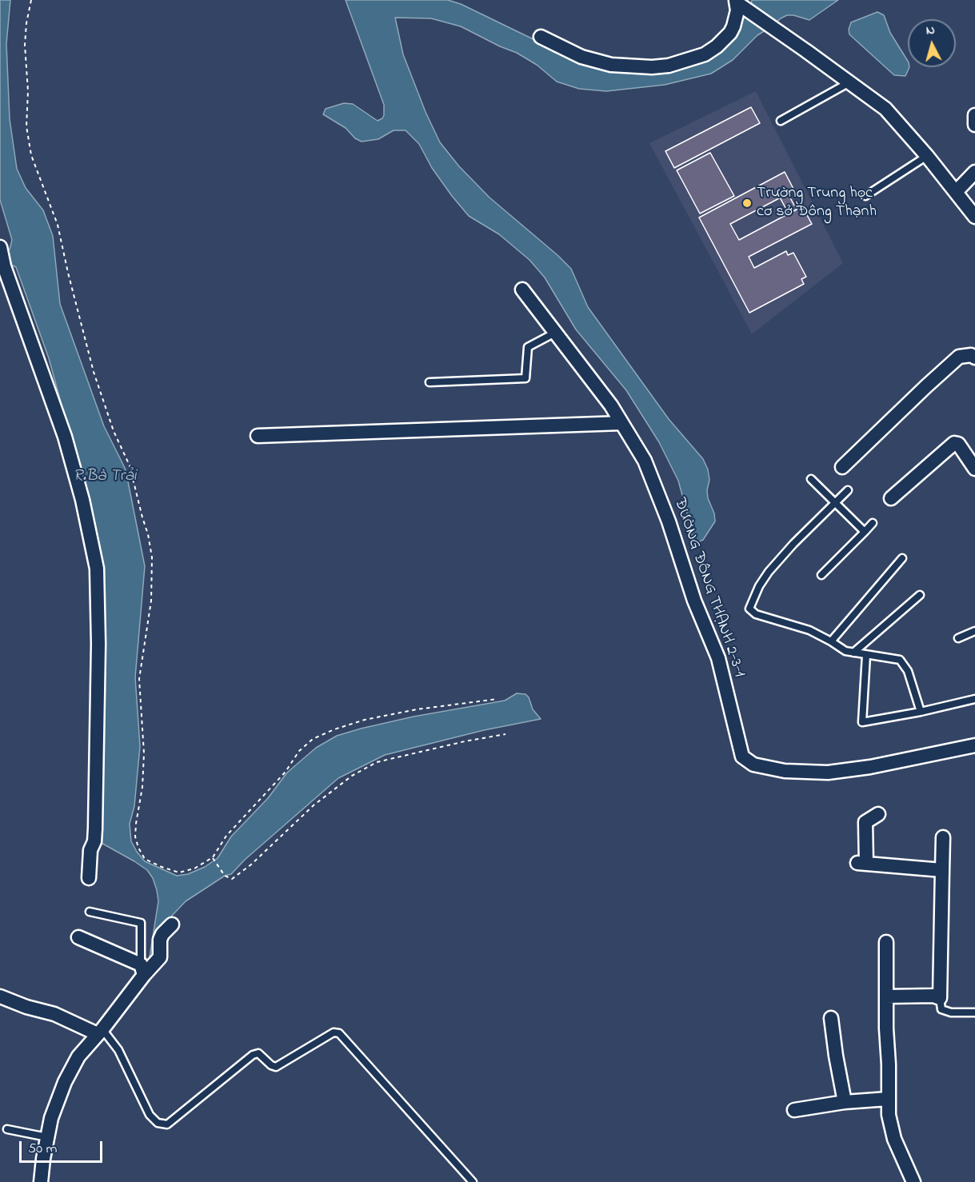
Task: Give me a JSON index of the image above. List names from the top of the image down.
{
  "streets": {
    "street": ["ĐƯỜNG ĐÔNG THẠNH 2-3-1"]
  },
  "water": ["R.Bà Trải"],
  "places": ["Trường Trung học cơ sở Đông Thạnh"],
  "scale_bar": "50 m",
  "north": "top"
}
